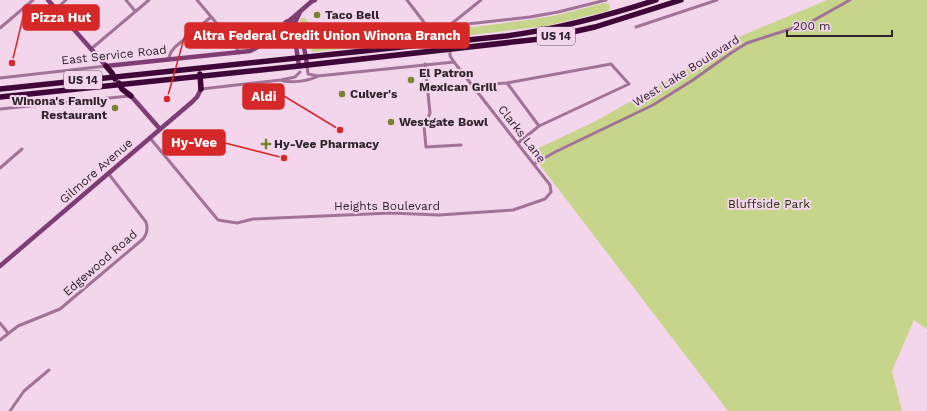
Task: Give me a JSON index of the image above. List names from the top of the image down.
{
  "streets": {
    "highway": ["US 14"],
    "street": [
      "East Service Road",
      "West Lake Boulevard",
      "Clarks Lane",
      "Gilmore Avenue",
      "Heights Boulevard",
      "Edgewood Road"
    ]
  },
  "crossings": [
    ["US 14", "Clarks Lane"],
    ["West Lake Boulevard", "Clarks Lane"],
    ["Clarks Lane", "Heights Boulevard"],
    ["Gilmore Avenue", "Heights Boulevard"],
    ["Gilmore Avenue", "Edgewood Road"]
  ],
  "parks": ["Bluffside Park"],
  "places": {
    "other": [
      "Taco Bell",
      "Pizza Hut",
      "El Patron Mexican Grill",
      "Culver's",
      "Altra Federal Credit Union Winona Branch",
      "Winona's Family Restaurant",
      "Westgate Bowl",
      "Aldi",
      "Hy-Vee"
    ],
    "health": ["Hy-Vee Pharmacy"]
  },
  "scale_bar": "200 m"
}
